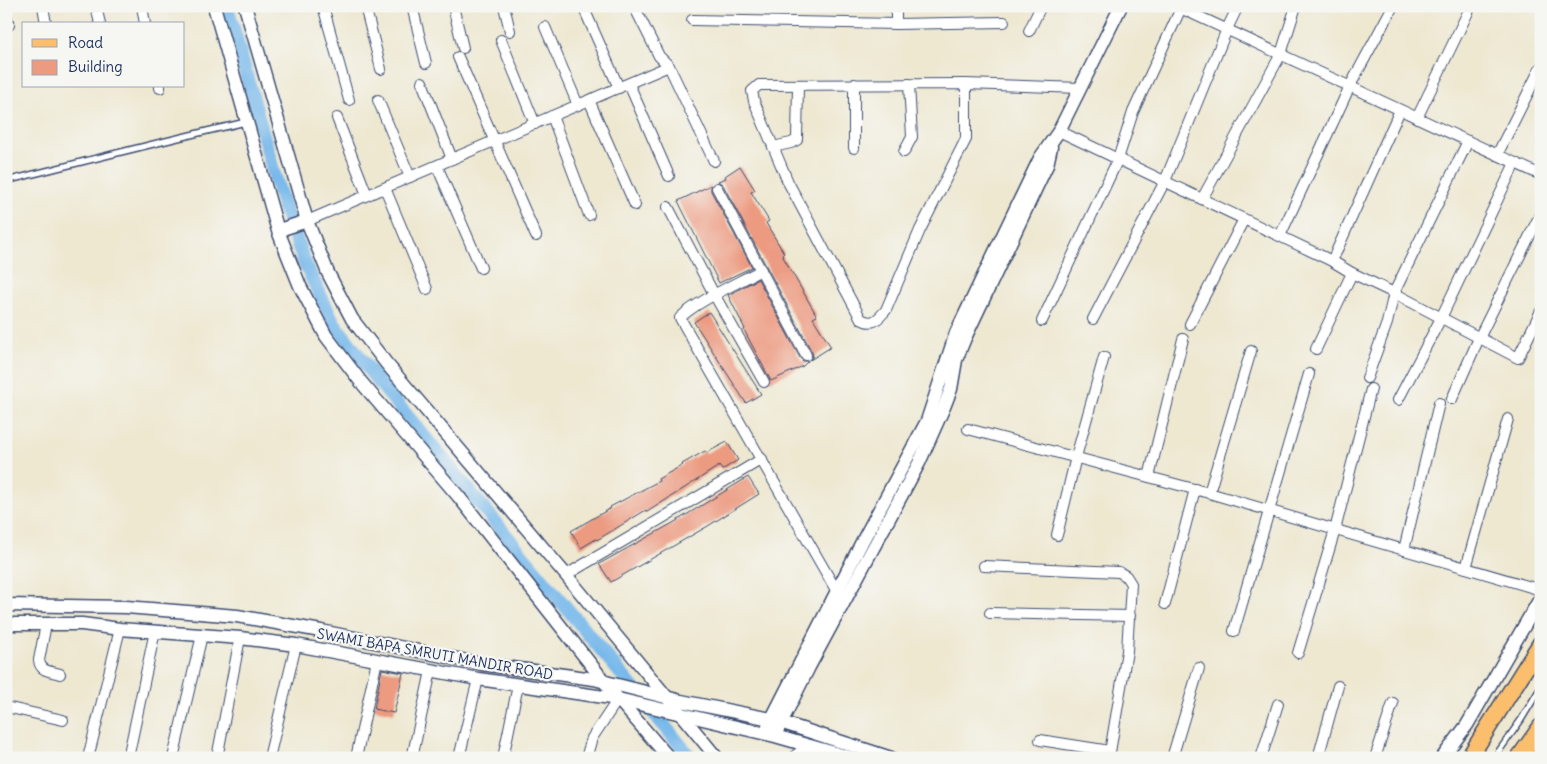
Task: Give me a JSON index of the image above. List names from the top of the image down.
{
  "streets": {
    "street": ["SWAMI BAPA SMRUTI MANDIR ROAD"]
  },
  "legend": ["Road", "Building"]
}
